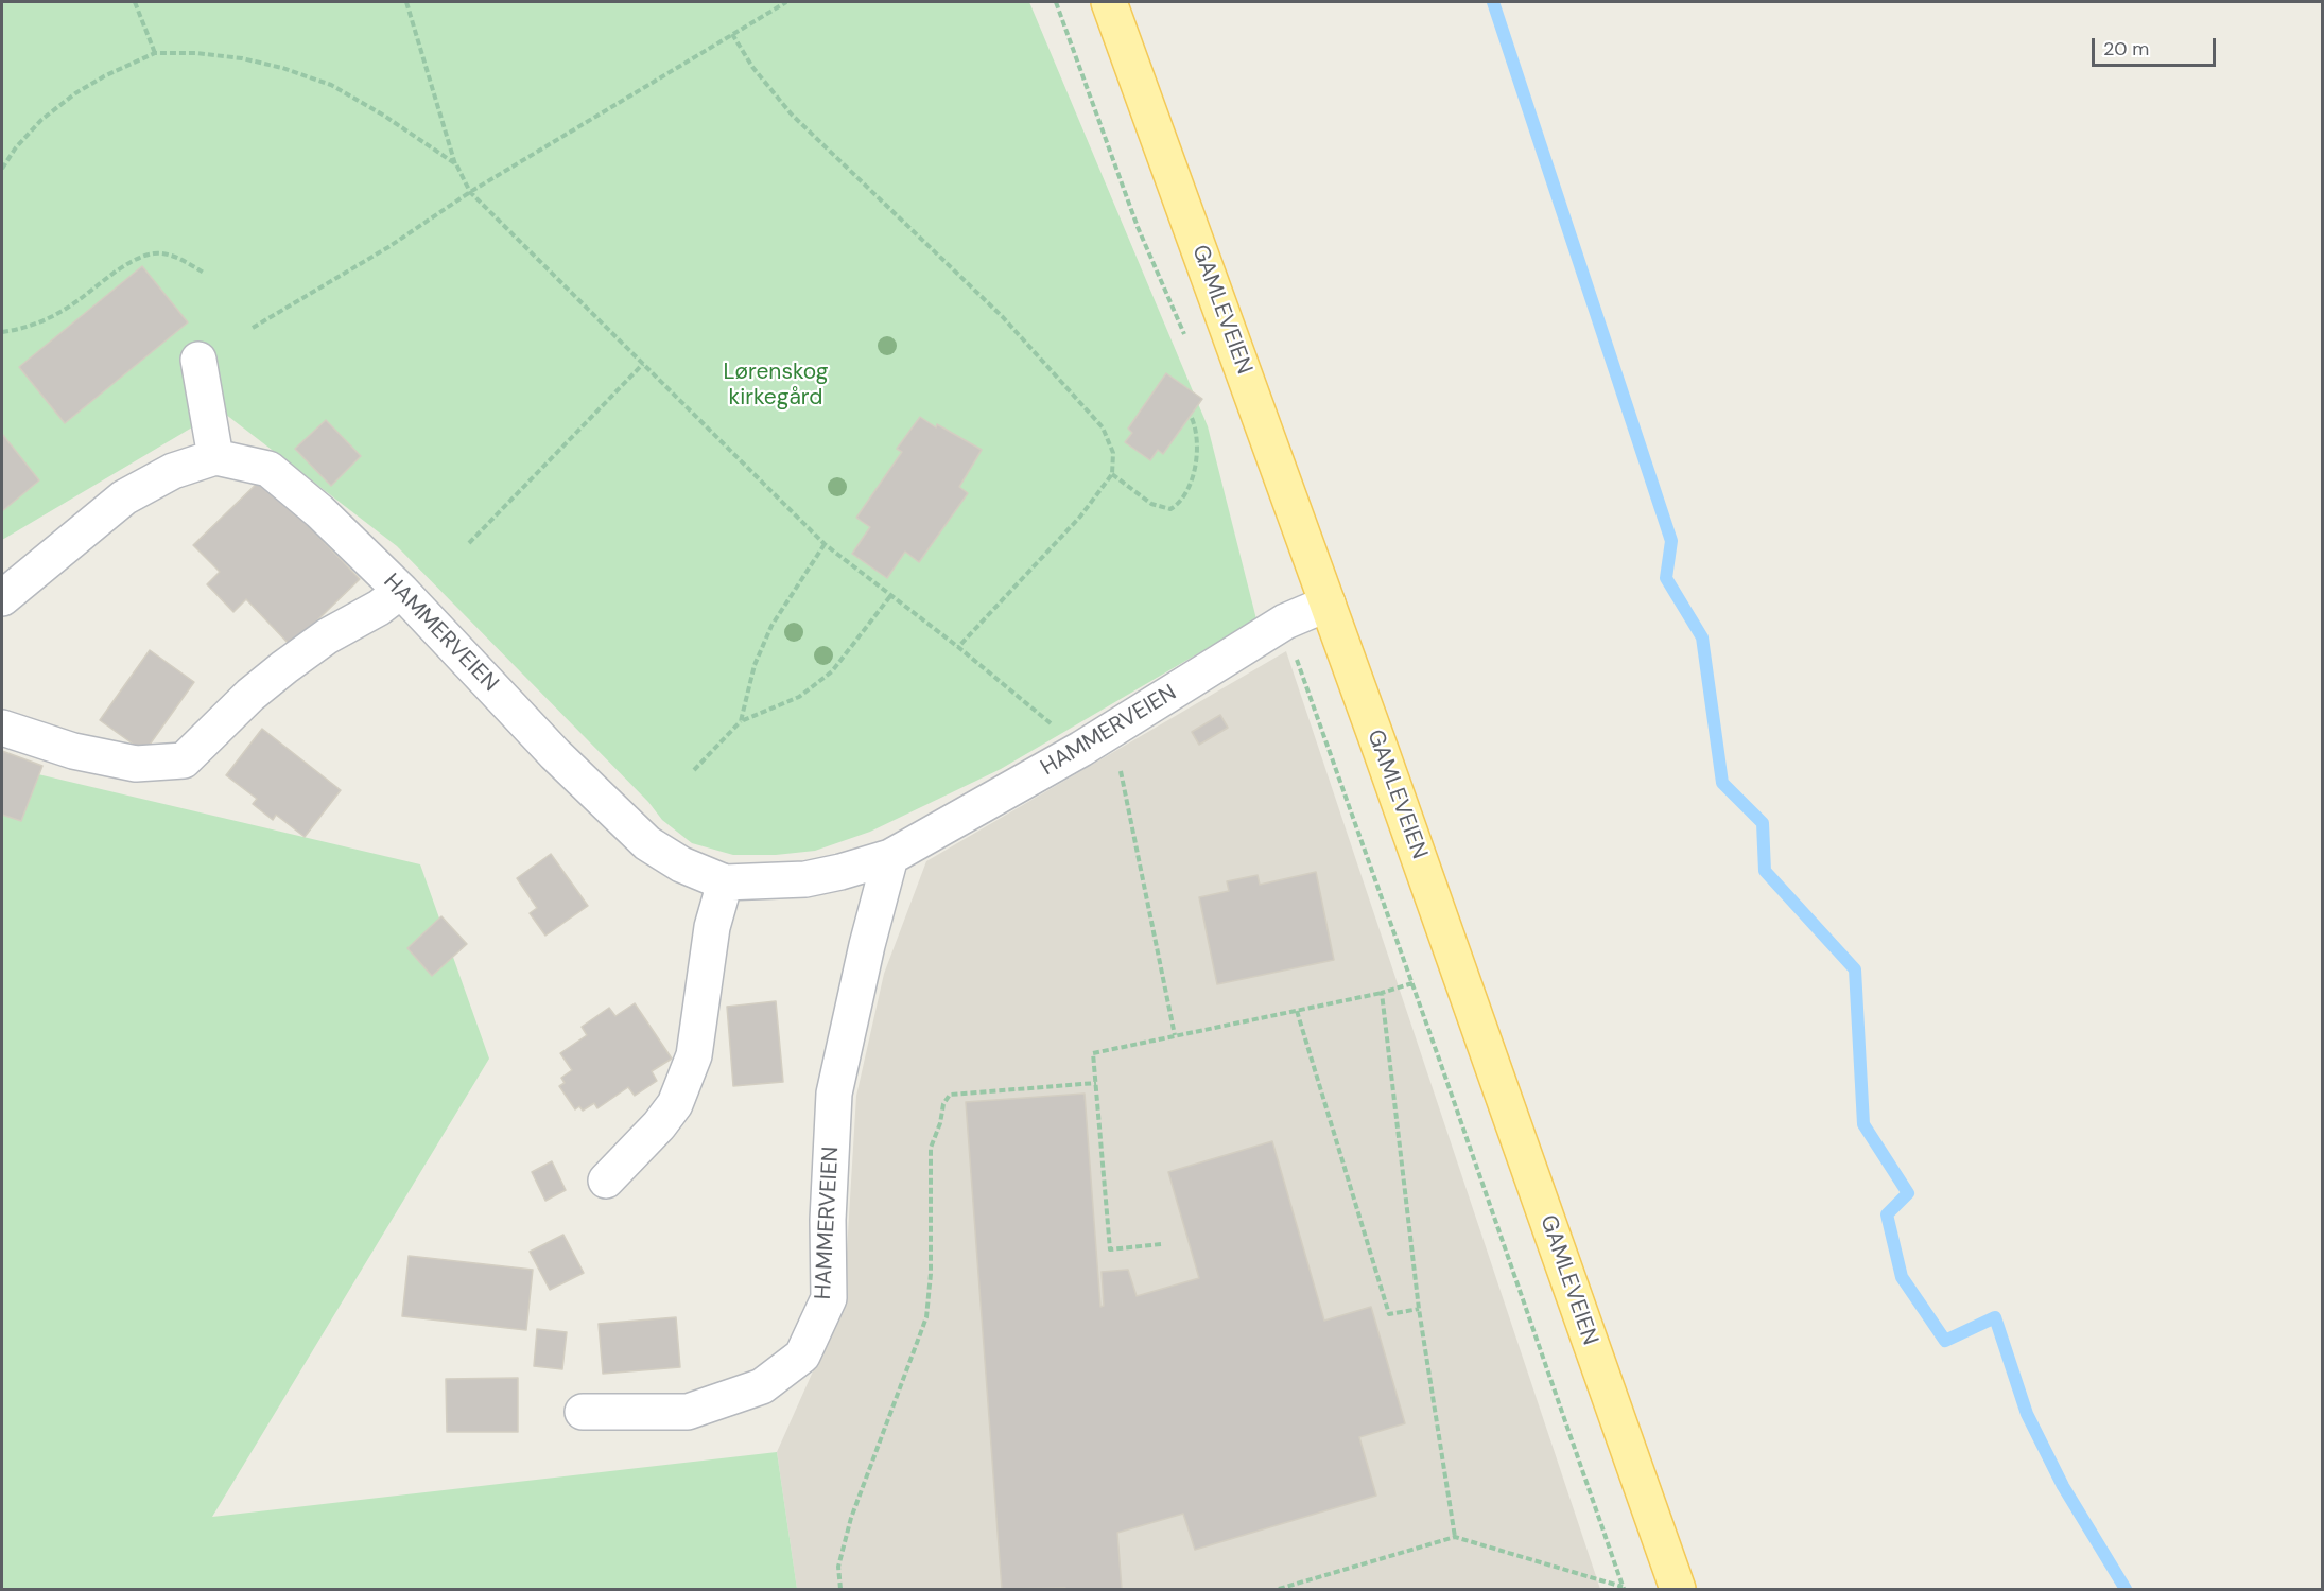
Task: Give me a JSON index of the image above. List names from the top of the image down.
{
  "streets": {
    "main road": ["GAMLEVEIEN"],
    "street": ["HAMMERVEIEN"]
  },
  "crossings": [
    ["GAMLEVEIEN", "HAMMERVEIEN"]
  ],
  "parks": ["Lørenskog kirkegård"],
  "scale_bar": "20 m"
}
